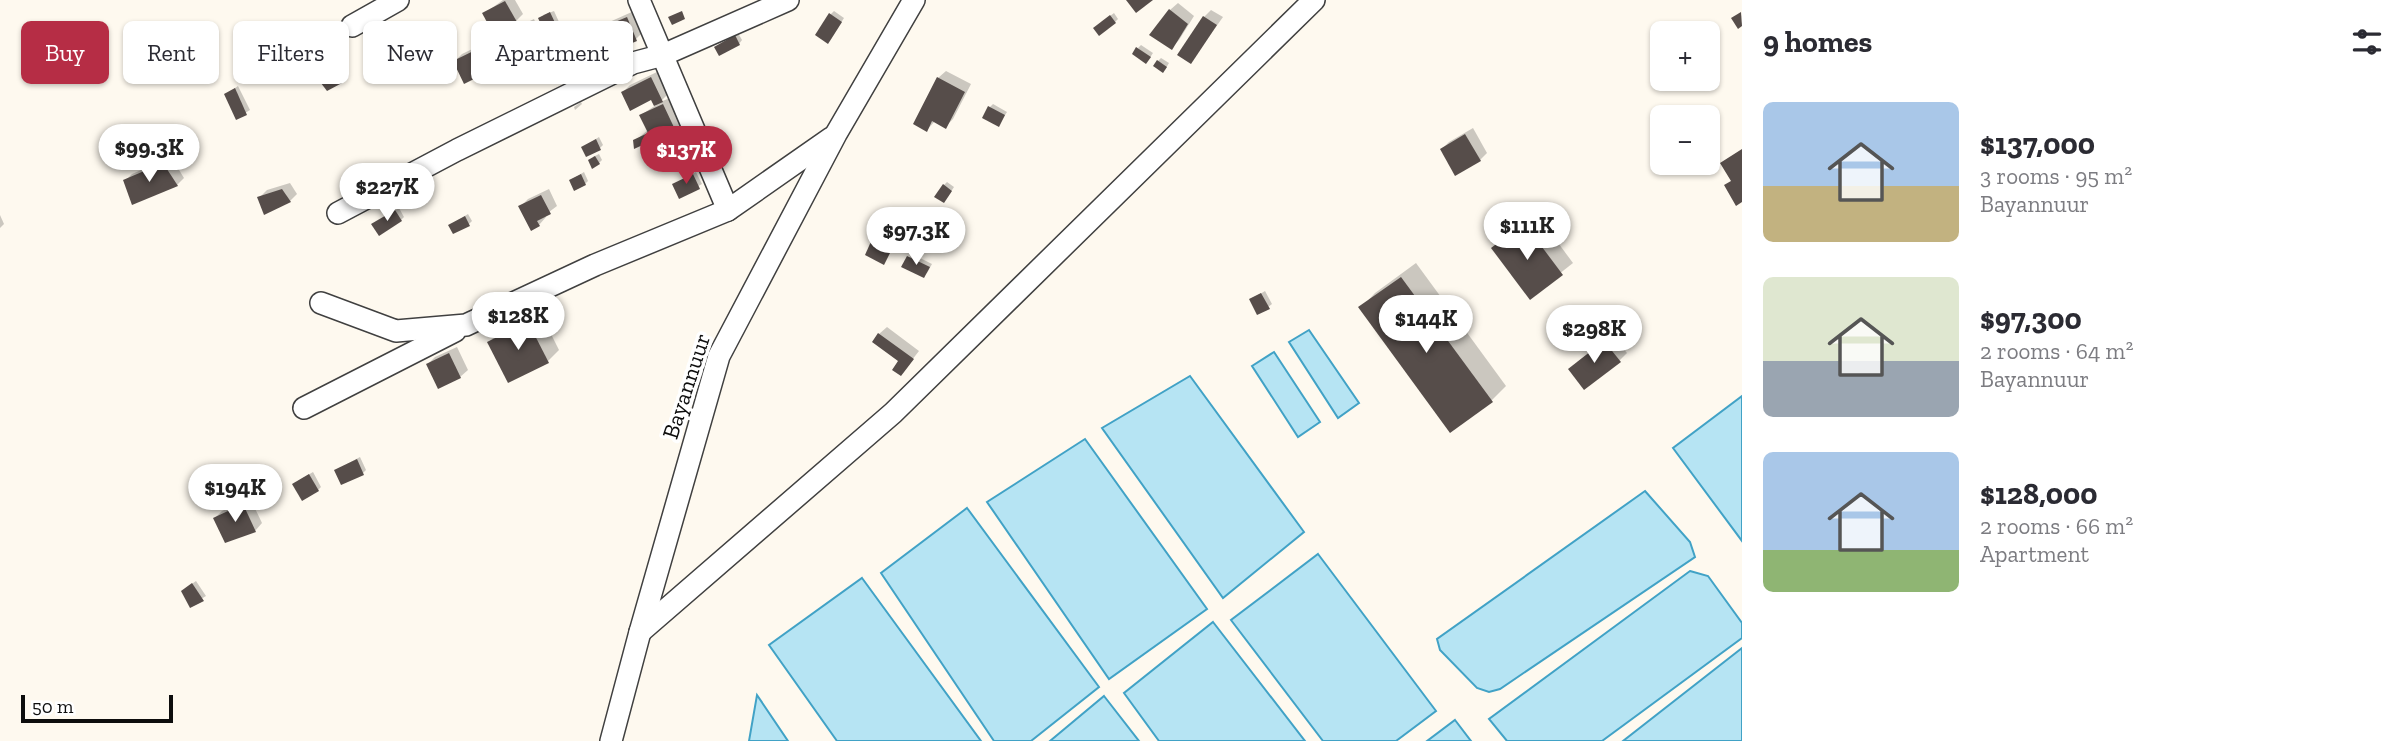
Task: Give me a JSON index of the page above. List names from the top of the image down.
{
  "streets": {
    "street": ["Bayannuur"]
  },
  "scale_bar": "50 m",
  "page": {
    "heading": "9 homes",
    "map_buttons": ["+", "−"],
    "chip": [
      "Buy",
      "Rent",
      "Filters",
      "New",
      "Apartment"
    ],
    "list": [
      {
        "name": "$137,000",
        "note": "3 rooms · 95 m² · Bayannuur"
      },
      {
        "name": "$97,300",
        "note": "2 rooms · 64 m² · Bayannuur"
      },
      {
        "name": "$128,000",
        "note": "2 rooms · 66 m² · Apartment"
      }
    ],
    "price": [
      "$99.3K",
      "$137K",
      "$227K",
      "$111K",
      "$97.3K",
      "$128K",
      "$144K",
      "$298K",
      "$194K"
    ],
    "scale": "50 m"
  }
}
